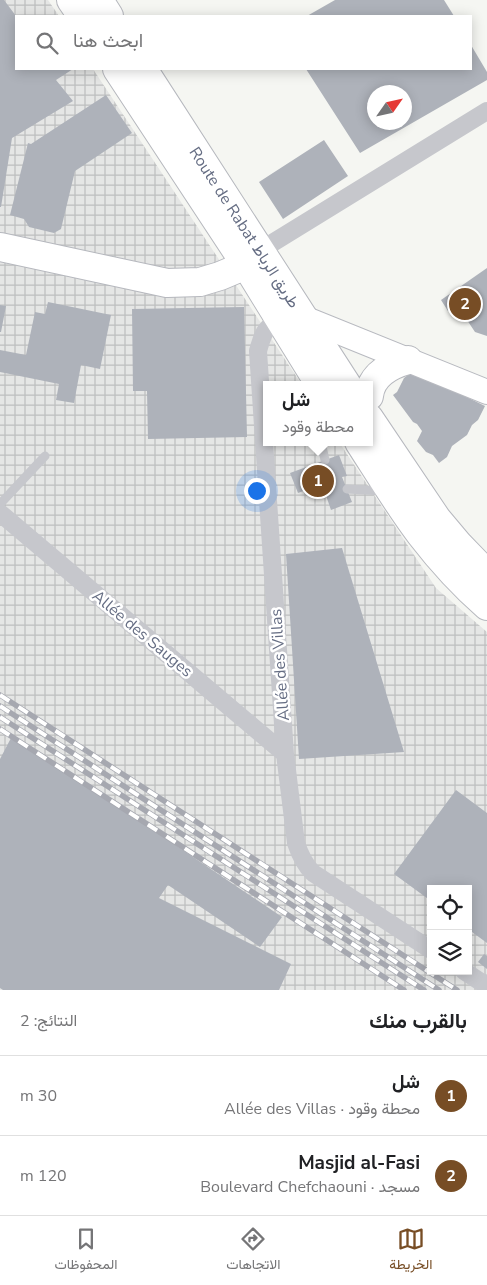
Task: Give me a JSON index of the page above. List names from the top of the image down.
{
  "streets": {
    "main road": ["Route de Rabat طريق الرباط"],
    "street": ["Allée des Sauges", "Allée des Villas"]
  },
  "crossings": [
    ["Route de Rabat طريق الرباط", "Allée des Villas"],
    ["Allée des Sauges", "Allée des Villas"]
  ],
  "north": "top right",
  "page": {
    "search": "ابحث هنا",
    "pins": ["2", "1"],
    "popup": ["شل", "محطة وقود"],
    "heading": ["بالقرب منك", "النتائج: 2"],
    "list": [
      {
        "mark": "1",
        "name": "شل",
        "note": "محطة وقود · Allée des Villas",
        "value": "30 m"
      },
      {
        "mark": "2",
        "name": "Masjid al-Fasi",
        "note": "مسجد · Boulevard Chefchaouni",
        "value": "120 m"
      }
    ],
    "nav": ["الخريطة", "الاتجاهات", "المحفوظات"]
  }
}
